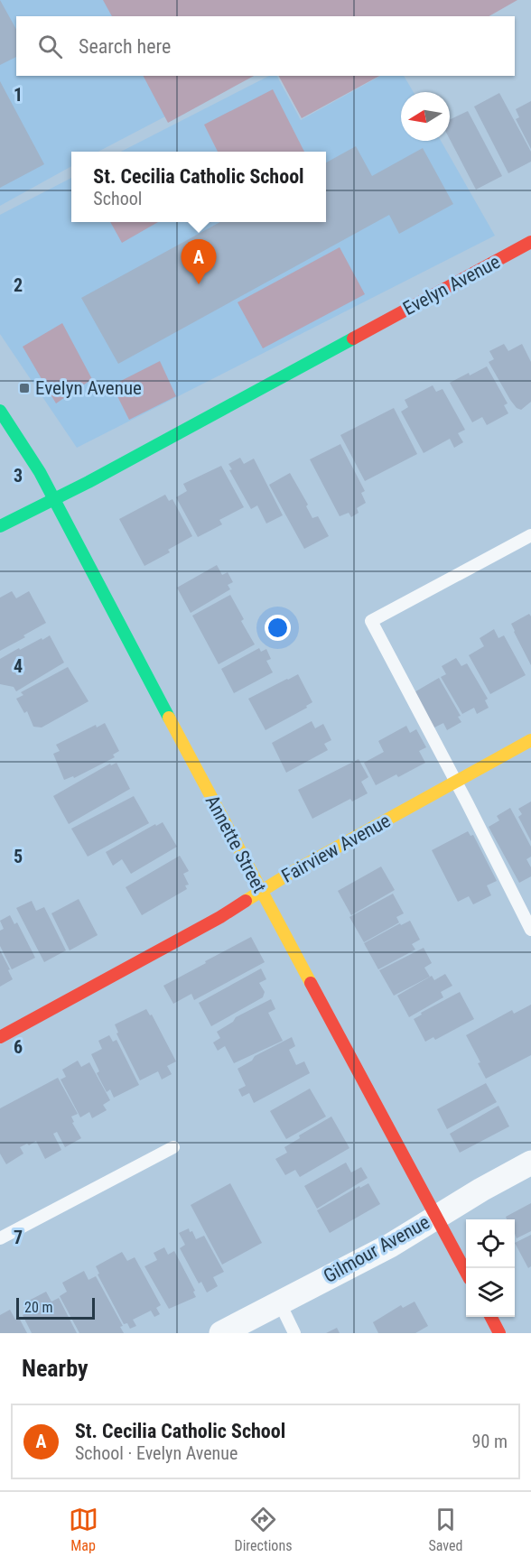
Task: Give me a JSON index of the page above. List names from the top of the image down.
{
  "streets": {
    "street": [
      "Evelyn Avenue",
      "Annette Street",
      "Fairview Avenue",
      "Gilmour Avenue"
    ]
  },
  "crossings": [
    ["Evelyn Avenue", "Annette Street"],
    ["Annette Street", "Fairview Avenue"],
    ["Annette Street", "Gilmour Avenue"]
  ],
  "places": {
    "transit": ["Evelyn Avenue"]
  },
  "scale_bar": "20 m",
  "north": "left",
  "page": {
    "search": "Search here",
    "popup": ["St. Cecilia Catholic School", "School"],
    "pins": "A",
    "scale": "20 m",
    "heading": "Nearby",
    "list": [
      {
        "mark": "A",
        "name": "St. Cecilia Catholic School",
        "note": "School · Evelyn Avenue",
        "value": "90 m"
      }
    ],
    "nav": ["Map", "Directions", "Saved"]
  },
  "grid": {
    "rows": [
      "1",
      "2",
      "3",
      "4",
      "5",
      "6",
      "7"
    ]
  }
}
